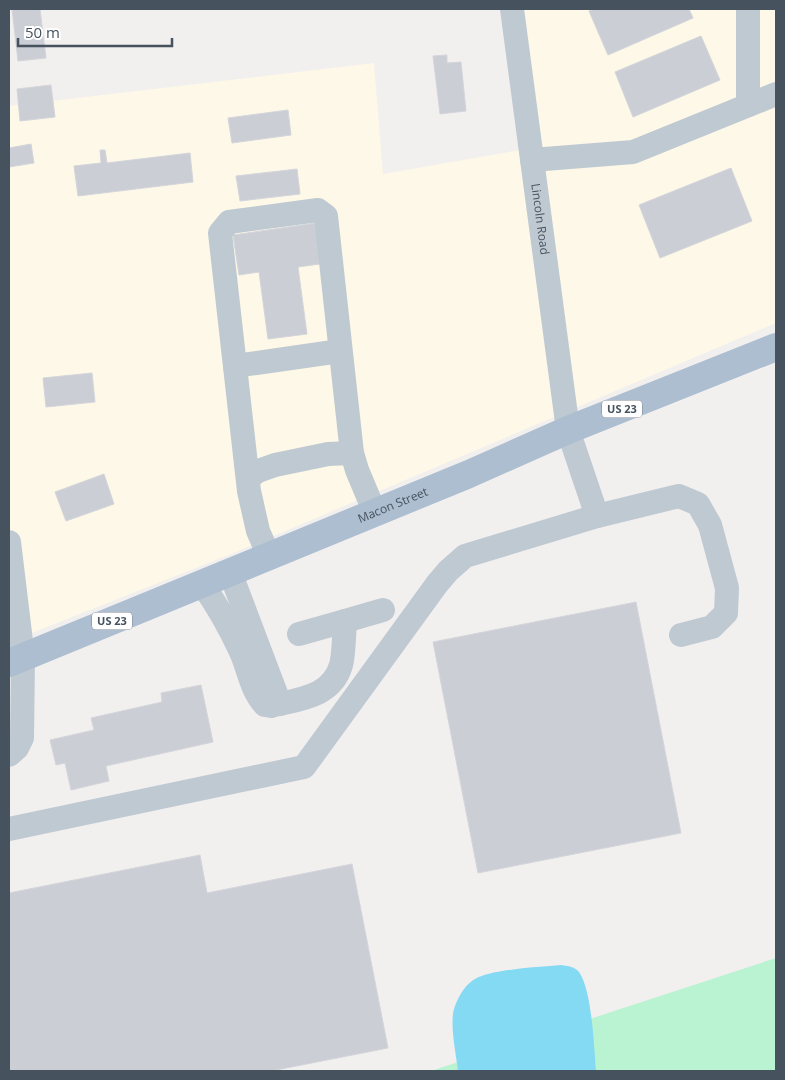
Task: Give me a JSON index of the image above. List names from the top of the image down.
{
  "streets": {
    "main road": ["US 23", "Macon Street"],
    "street": ["Lincoln Road"]
  },
  "crossings": [
    ["Lincoln Road", "Macon Street"]
  ],
  "scale_bar": "50 m"
}
